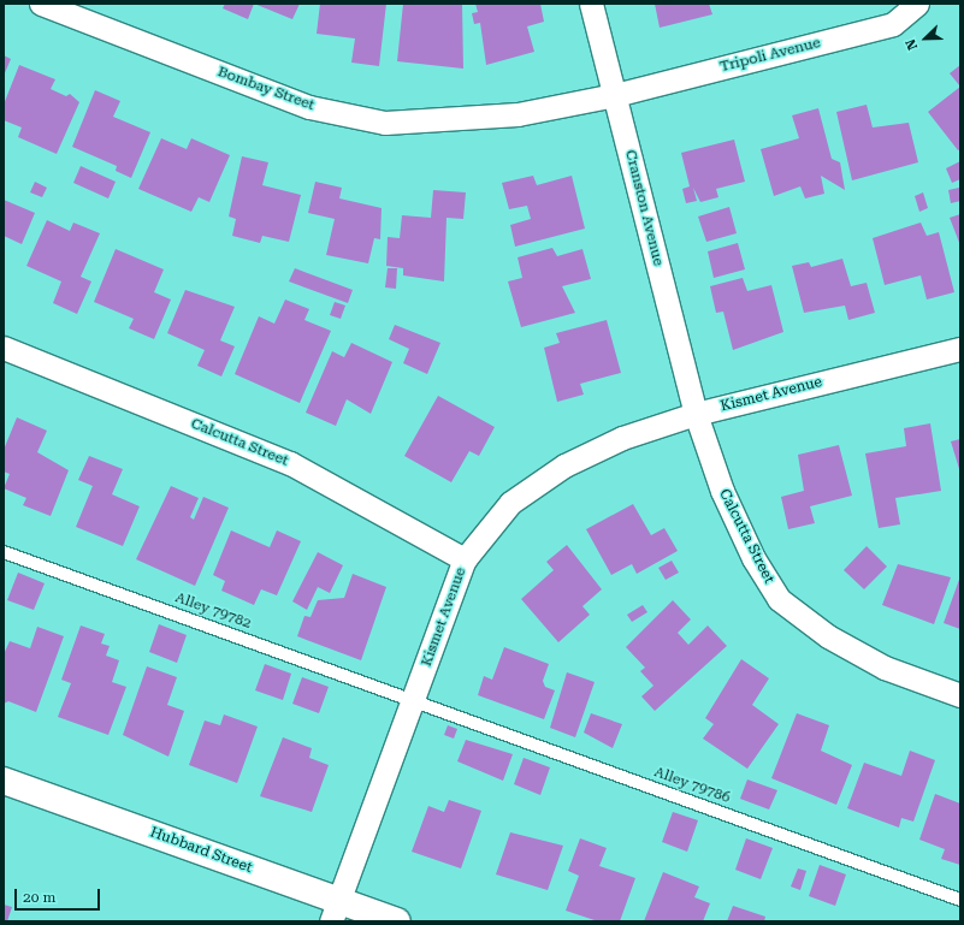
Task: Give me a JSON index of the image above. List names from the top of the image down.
{
  "streets": {
    "main road": ["Hubbard Street"],
    "street": [
      "Tripoli Avenue",
      "Bombay Street",
      "Cranston Avenue",
      "Kismet Avenue",
      "Calcutta Street"
    ],
    "lane": ["Alley 79782", "Alley 79786"]
  },
  "crossings": [
    ["Tripoli Avenue", "Bombay Street"],
    ["Tripoli Avenue", "Cranston Avenue"],
    ["Bombay Street", "Cranston Avenue"],
    ["Cranston Avenue", "Kismet Avenue"],
    ["Cranston Avenue", "Calcutta Street"],
    ["Kismet Avenue", "Calcutta Street"],
    ["Kismet Avenue", "Alley 79782"],
    ["Kismet Avenue", "Alley 79786"],
    ["Kismet Avenue", "Hubbard Street"],
    ["Alley 79782", "Alley 79786"]
  ],
  "scale_bar": "20 m",
  "north": "bottom left"
}
